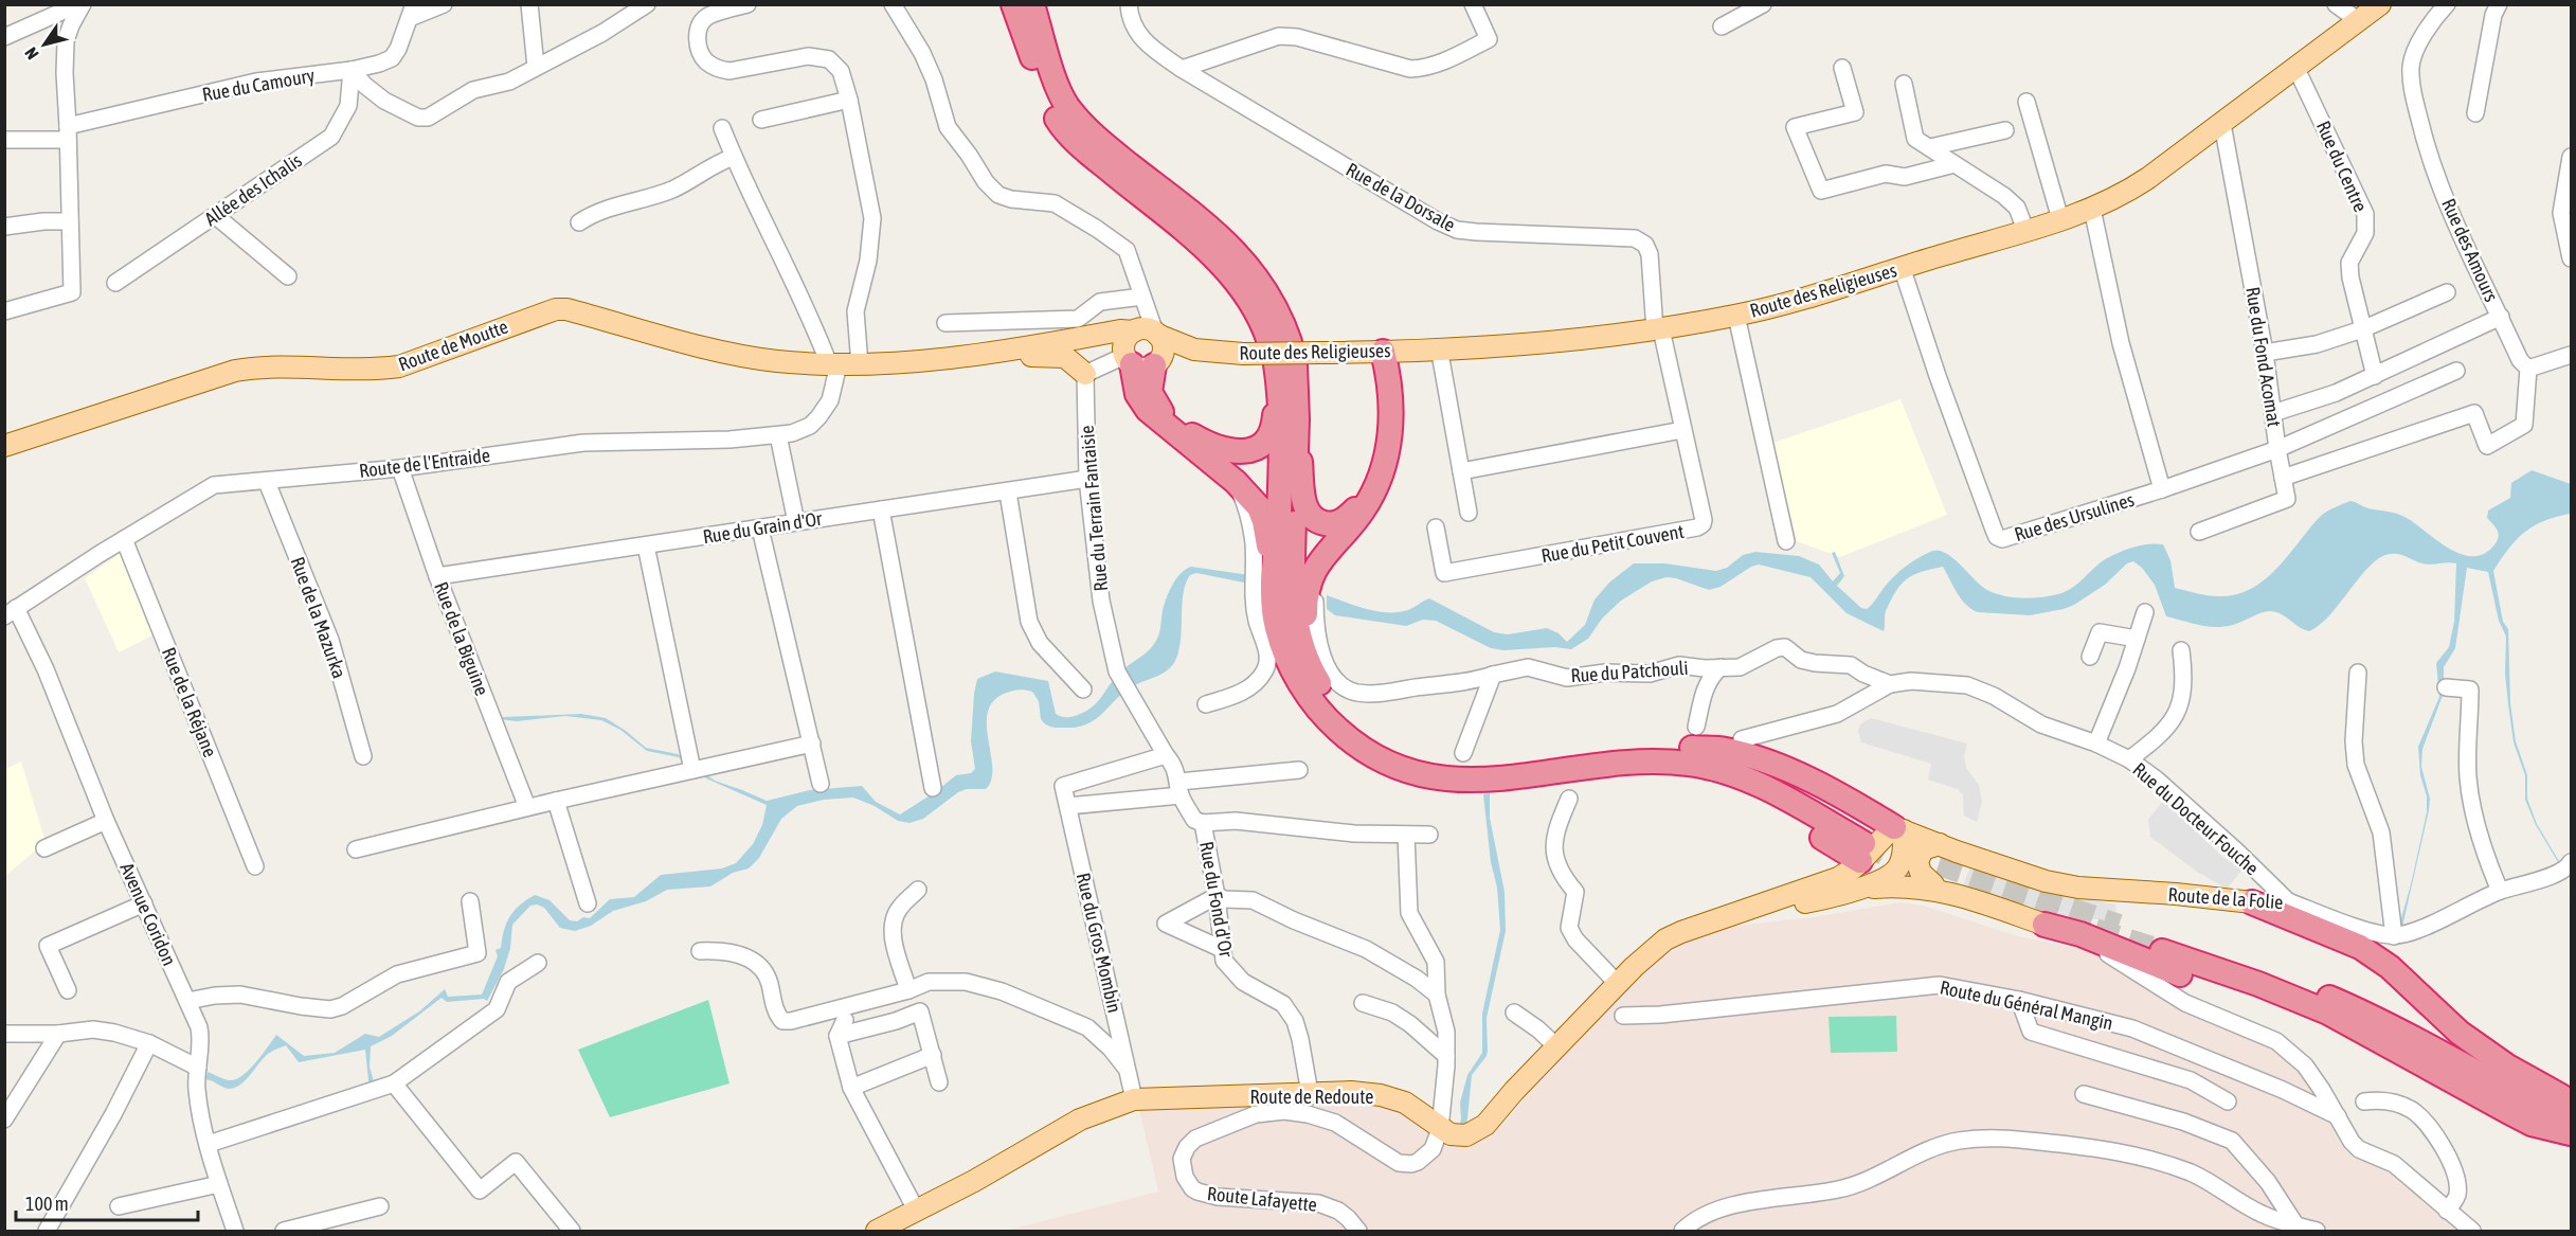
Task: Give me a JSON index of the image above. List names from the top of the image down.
{
  "streets": {
    "main road": [
      "Route des Religieuses",
      "Route de Moutte",
      "Route de la Folie",
      "Route de Redoute"
    ],
    "street": [
      "Rue du Camoury",
      "Rue du Centre",
      "Allée des Ichalis",
      "Rue de la Dorsale",
      "Rue des Amours",
      "Rue du Fond Acomat",
      "Route de l'Entraide",
      "Rue du Terrain Fantaisie",
      "Rue des Ursulines",
      "Rue du Grain d'Or",
      "Rue du Petit Couvent",
      "Rue de la Mazurka",
      "Rue de la Biguine",
      "Rue du Patchouli",
      "Rue de la Réjane",
      "Rue du Docteur Fouche",
      "Rue du Fond d'Or",
      "Avenue Coridon",
      "Rue du Gros Mombin",
      "Route du Général Mangin",
      "Route Lafayette"
    ]
  },
  "crossings": [
    ["Rue du Camoury", "Allée des Ichalis"],
    ["Rue du Centre", "Route des Religieuses"],
    ["Rue de la Dorsale", "Route des Religieuses"],
    ["Rue de la Dorsale", "Rue du Petit Couvent"],
    ["Route des Religieuses", "Route de Moutte"],
    ["Route des Religieuses", "Rue du Fond Acomat"],
    ["Route des Religieuses", "Route de l'Entraide"],
    ["Route des Religieuses", "Rue des Ursulines"],
    ["Route des Religieuses", "Rue du Petit Couvent"],
    ["Route de Moutte", "Route de l'Entraide"],
    ["Rue du Fond Acomat", "Rue des Ursulines"],
    ["Route de l'Entraide", "Rue de la Mazurka"],
    ["Route de l'Entraide", "Rue de la Biguine"],
    ["Route de l'Entraide", "Rue de la Réjane"],
    ["Route de l'Entraide", "Avenue Coridon"],
    ["Rue du Terrain Fantaisie", "Rue du Grain d'Or"],
    ["Rue du Terrain Fantaisie", "Rue du Gros Mombin"],
    ["Rue du Grain d'Or", "Rue de la Biguine"],
    ["Rue du Patchouli", "Rue du Docteur Fouche"],
    ["Rue du Docteur Fouche", "Route de la Folie"],
    ["Rue du Fond d'Or", "Route de Redoute"],
    ["Rue du Gros Mombin", "Route de Redoute"],
    ["Route de Redoute", "Route Lafayette"]
  ],
  "scale_bar": "100 m",
  "north": "bottom left"
}
